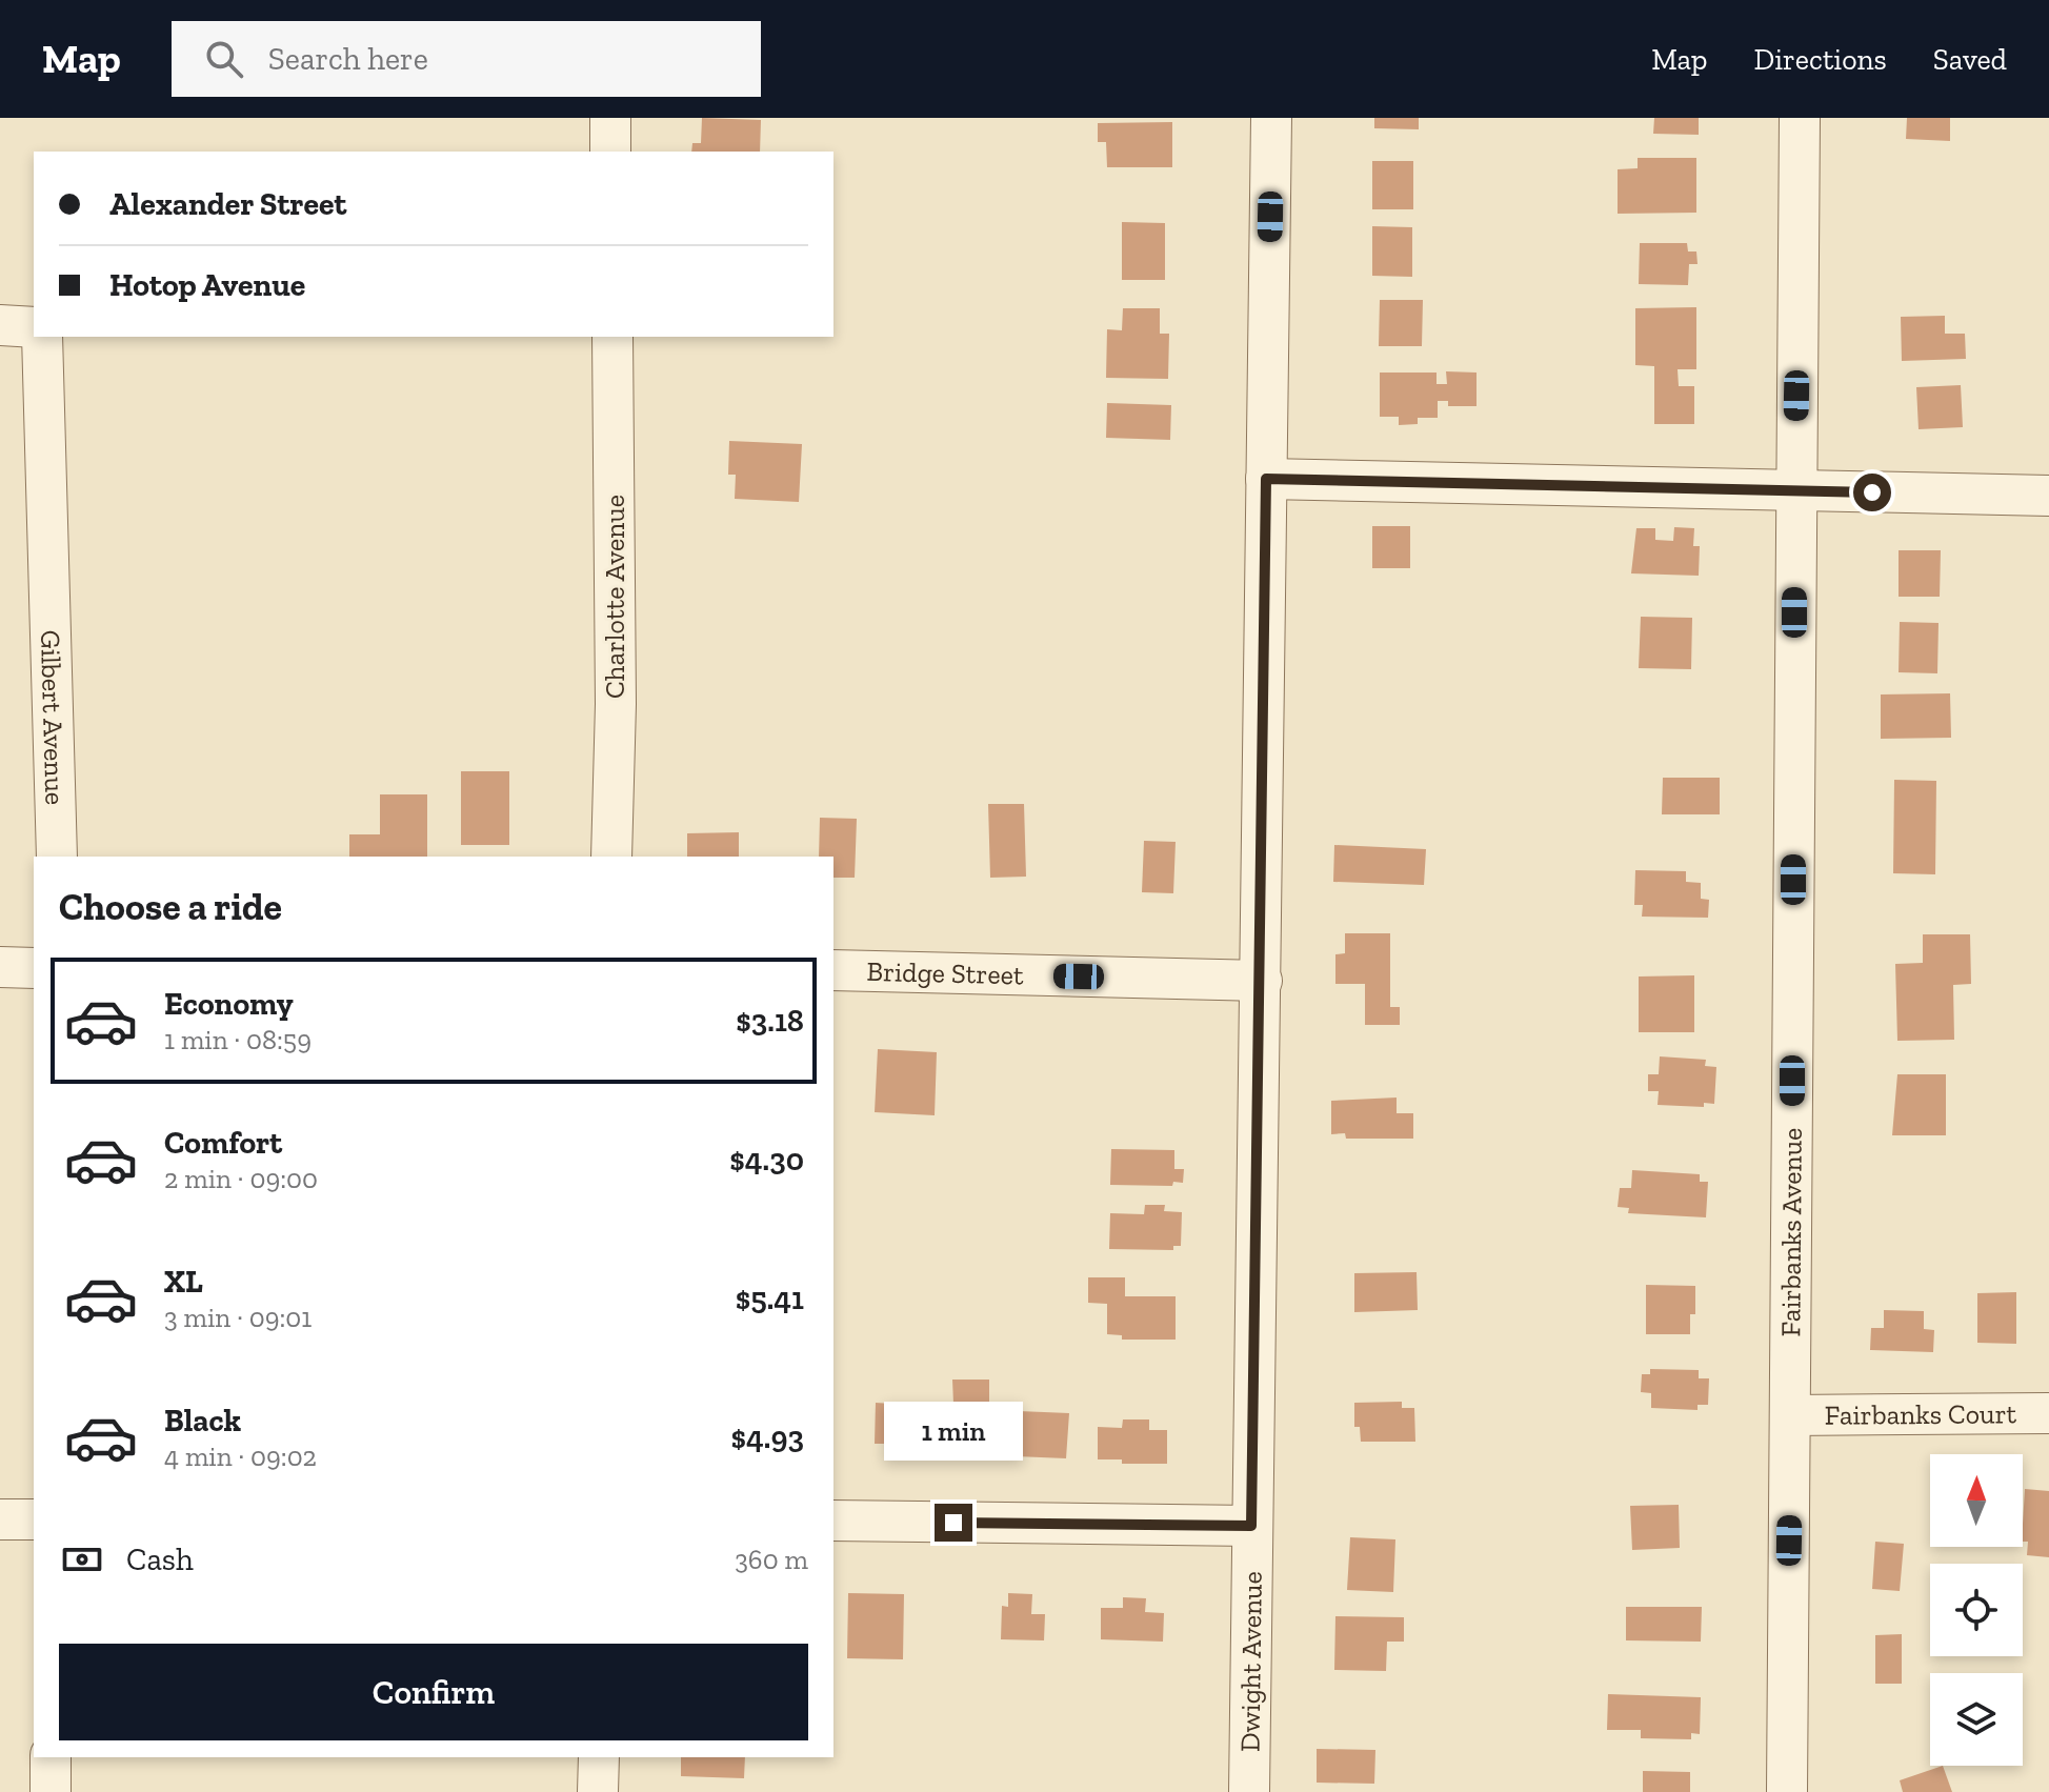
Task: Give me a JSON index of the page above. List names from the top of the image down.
{
  "streets": {
    "street": [
      "Charlotte Avenue",
      "Gilbert Avenue",
      "Bridge Street",
      "Fairbanks Avenue",
      "Fairbanks Court",
      "Dwight Avenue"
    ]
  },
  "crossings": [
    ["Bridge Street", "Dwight Avenue"],
    ["Fairbanks Avenue", "Fairbanks Court"]
  ],
  "north": "top",
  "page": {
    "header": "Map",
    "search": "Search here",
    "nav": ["Map", "Directions", "Saved"],
    "banner": ["Alexander Street", "Hotop Avenue"],
    "heading": "Choose a ride",
    "list": [
      {
        "name": "Economy",
        "note": "1 min · 08:59",
        "value": "$3.18"
      },
      {
        "name": "Comfort",
        "note": "2 min · 09:00",
        "value": "$4.30"
      },
      {
        "name": "XL",
        "note": "3 min · 09:01",
        "value": "$5.41"
      },
      {
        "name": "Black",
        "note": "4 min · 09:02",
        "value": "$4.93"
      }
    ],
    "bubble": "1 min",
    "pay": ["Cash", "360 m"],
    "buttons": "Confirm"
  }
}
